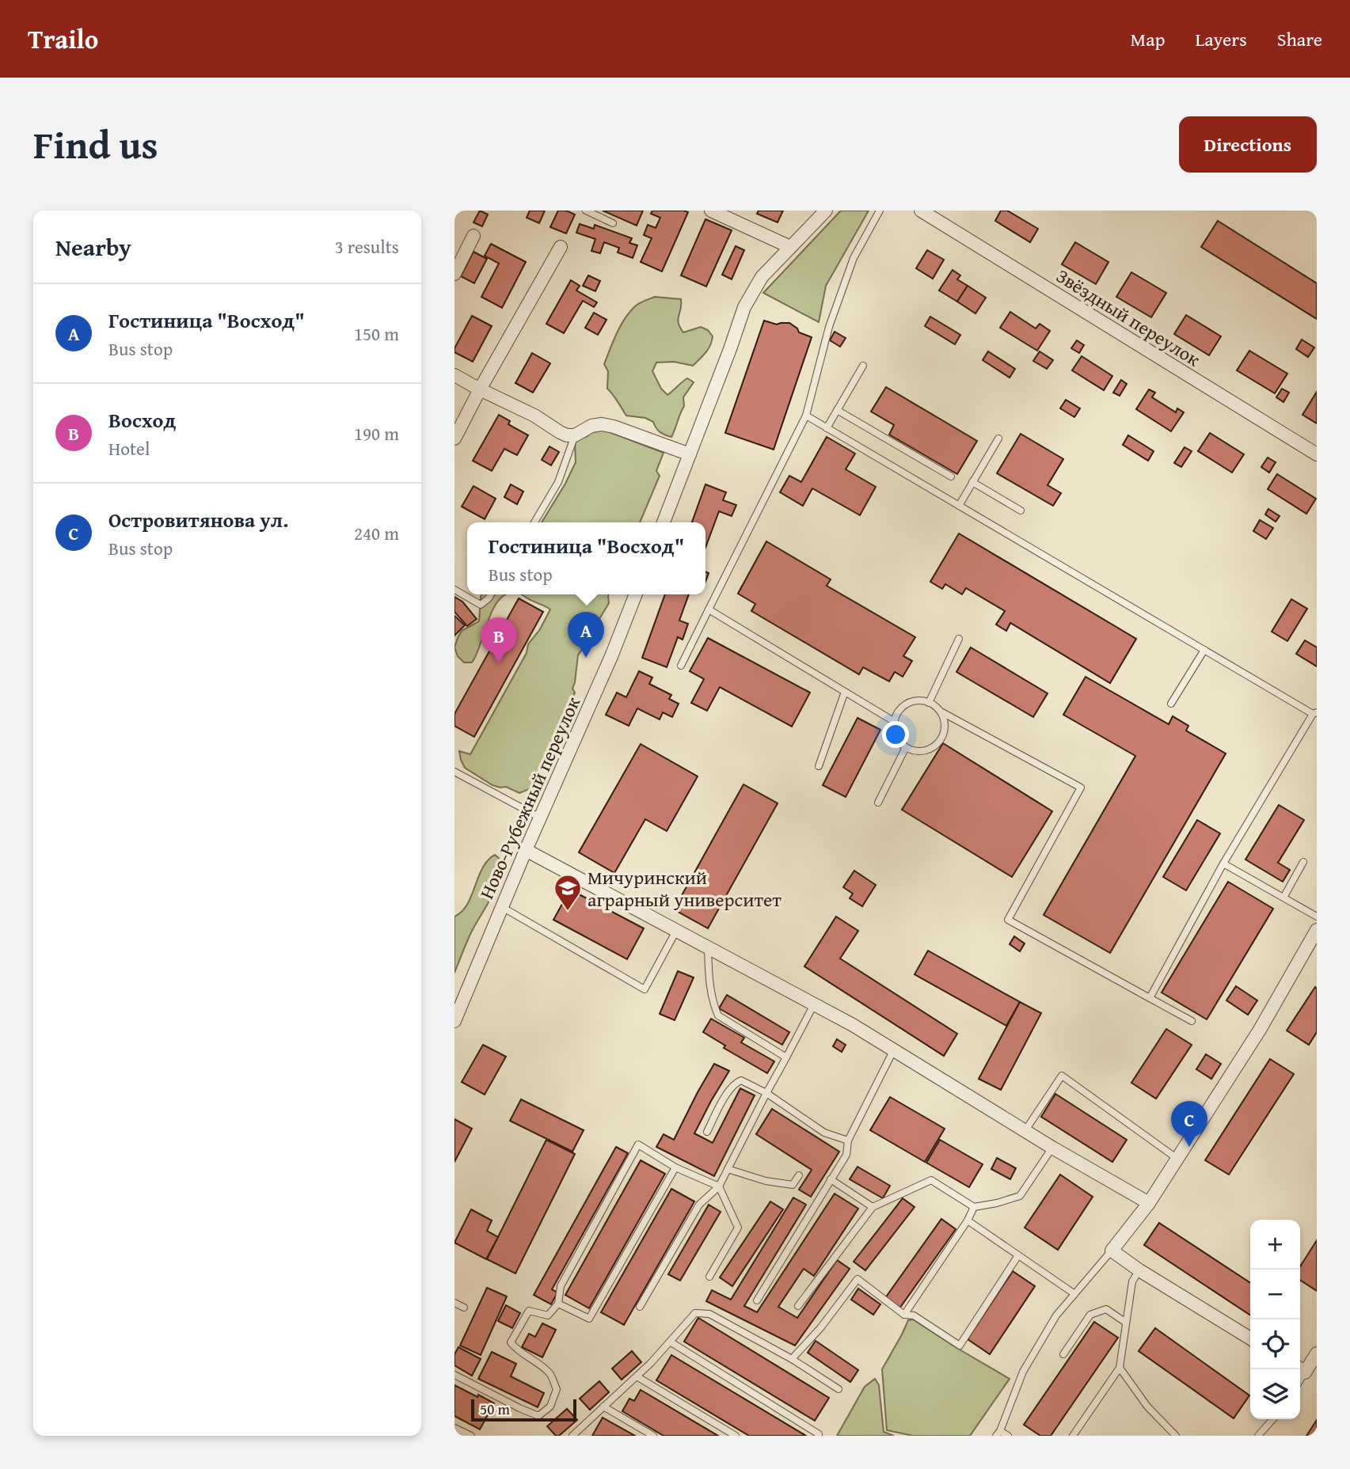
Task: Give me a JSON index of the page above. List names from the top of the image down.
{
  "streets": {
    "street": ["Звёздный переулок", "Ново-Рубежный переулок"]
  },
  "places": {
    "school or university": ["Мичуринский аграрный университет"]
  },
  "scale_bar": "50 m",
  "page": {
    "header": "Trailo",
    "nav": ["Map", "Layers", "Share"],
    "title": "Find us",
    "buttons": "Directions",
    "heading": ["Nearby", "3 results"],
    "list": [
      {
        "mark": "A",
        "name": "Гостиница \"Восход\"",
        "note": "Bus stop",
        "value": "150 m"
      },
      {
        "mark": "B",
        "name": "Восход",
        "note": "Hotel",
        "value": "190 m"
      },
      {
        "mark": "C",
        "name": "Островитянова ул.",
        "note": "Bus stop",
        "value": "240 m"
      }
    ],
    "popup": ["Гостиница \"Восход\"", "Bus stop"],
    "pins": ["A", "B", "C"],
    "map_buttons": ["+", "−"],
    "scale": "50 m"
  }
}
